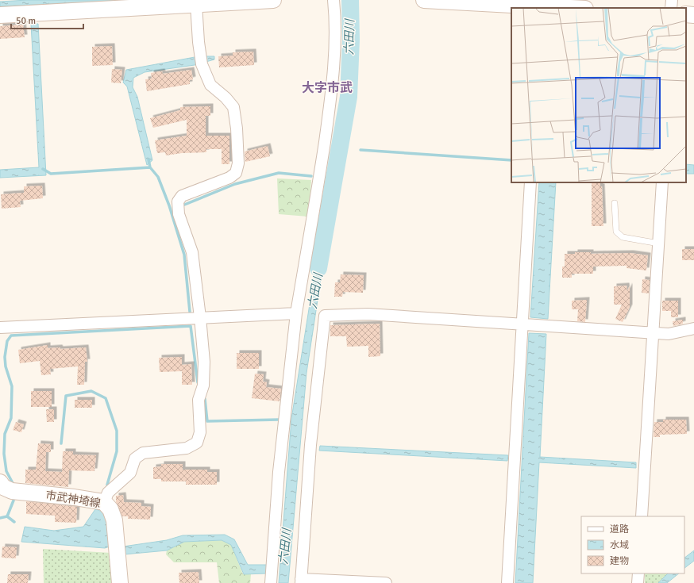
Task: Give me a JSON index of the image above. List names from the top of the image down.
{
  "streets": {
    "street": ["市武神埼線"]
  },
  "districts": ["大字市武"],
  "water": ["六田川"],
  "legend": ["道路", "水域", "建物"],
  "scale_bar": "50 m"
}
